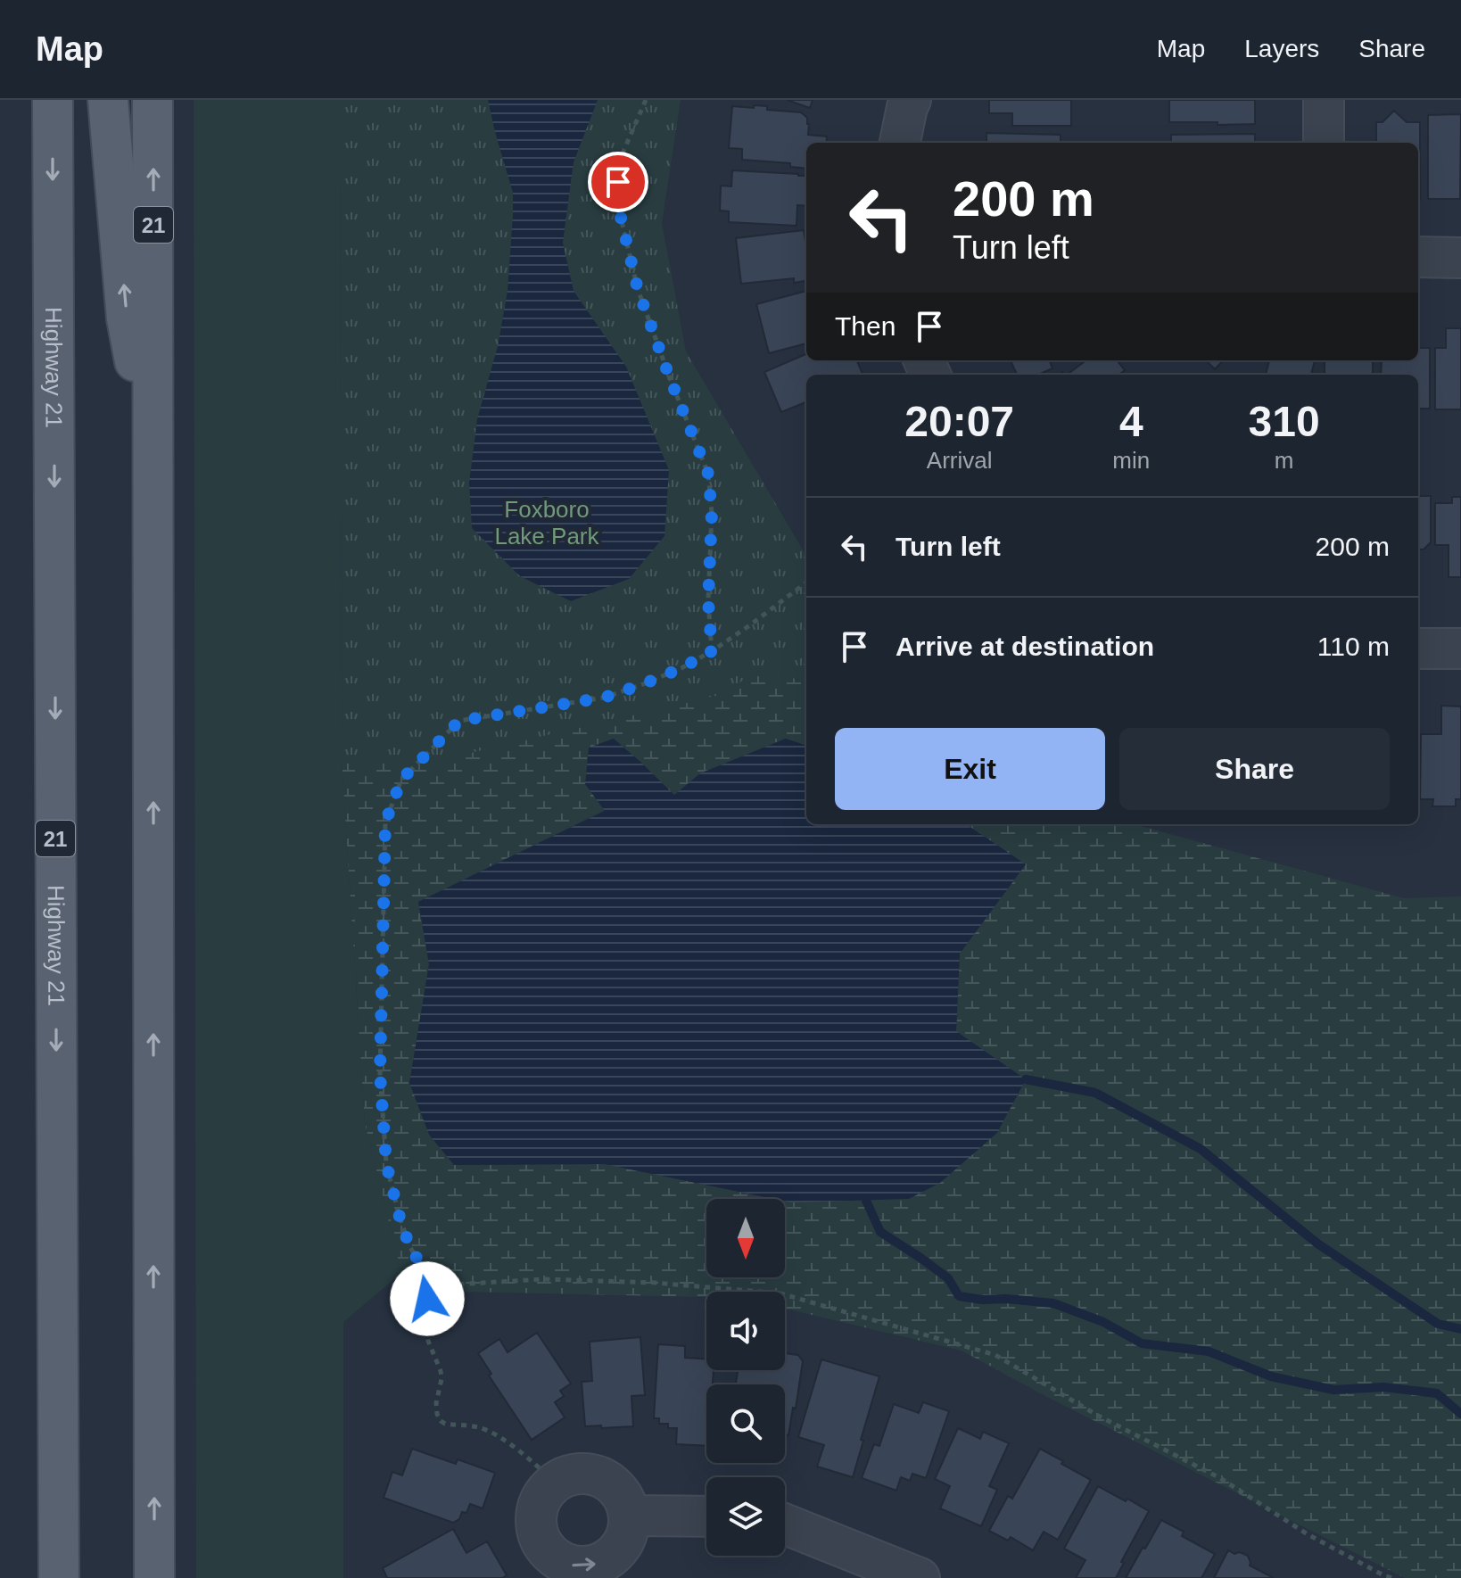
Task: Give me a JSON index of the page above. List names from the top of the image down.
{
  "streets": {
    "main road": ["21", "Highway 21"]
  },
  "parks": ["Foxboro Lake Park"],
  "north": "bottom",
  "page": {
    "header": "Map",
    "nav": ["Map", "Layers", "Share"],
    "turn": ["200 m", "Turn left"],
    "then": "Then",
    "eta": [
      "20:07",
      "Arrival",
      "4",
      "min",
      "310",
      "m"
    ],
    "list": [
      {
        "name": "Turn left",
        "value": "200 m"
      },
      {
        "name": "Arrive at destination",
        "value": "110 m"
      }
    ],
    "buttons": ["Exit", "Share"]
  }
}
